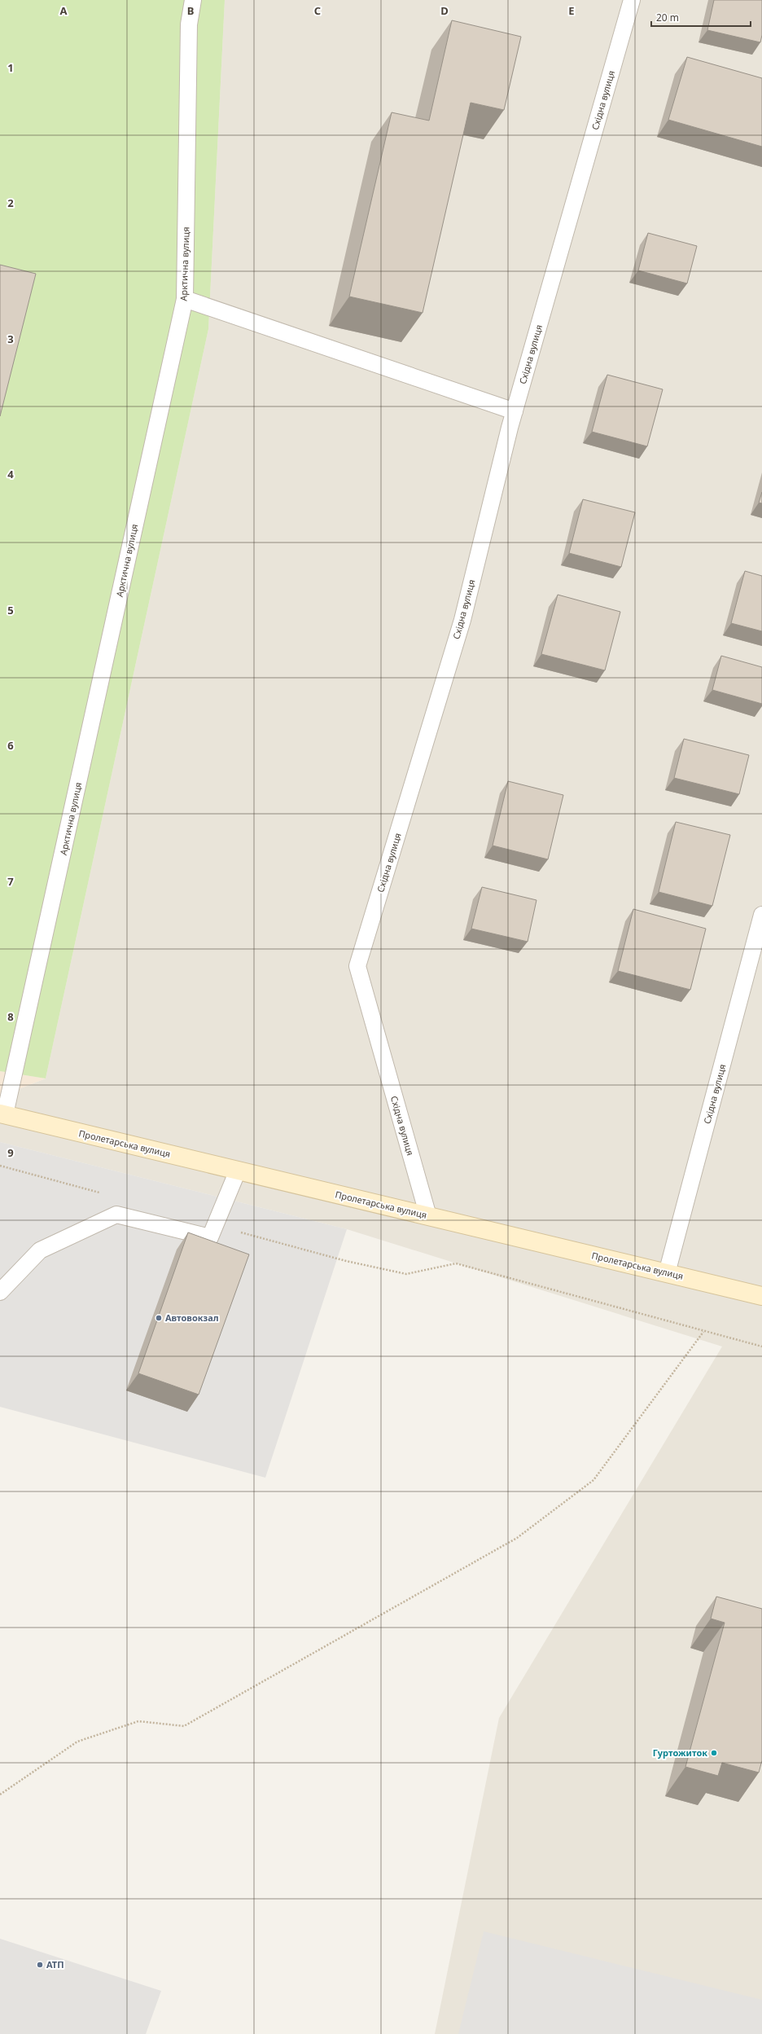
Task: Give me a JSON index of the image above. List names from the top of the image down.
{
  "streets": {
    "street": ["Пролетарська вулиця"],
    "lane": ["Східна вулиця", "Арктична вулиця"]
  },
  "crossings": [
    ["Східна вулиця", "Пролетарська вулиця"],
    ["Арктична вулиця", "Пролетарська вулиця"]
  ],
  "places": ["Автовокзал", "Гуртожиток", "АТП"],
  "scale_bar": "20 m",
  "grid": {
    "columns": [
      "A",
      "B",
      "C",
      "D",
      "E"
    ],
    "rows": [
      "1",
      "2",
      "3",
      "4",
      "5",
      "6",
      "7",
      "8",
      "9"
    ]
  }
}
